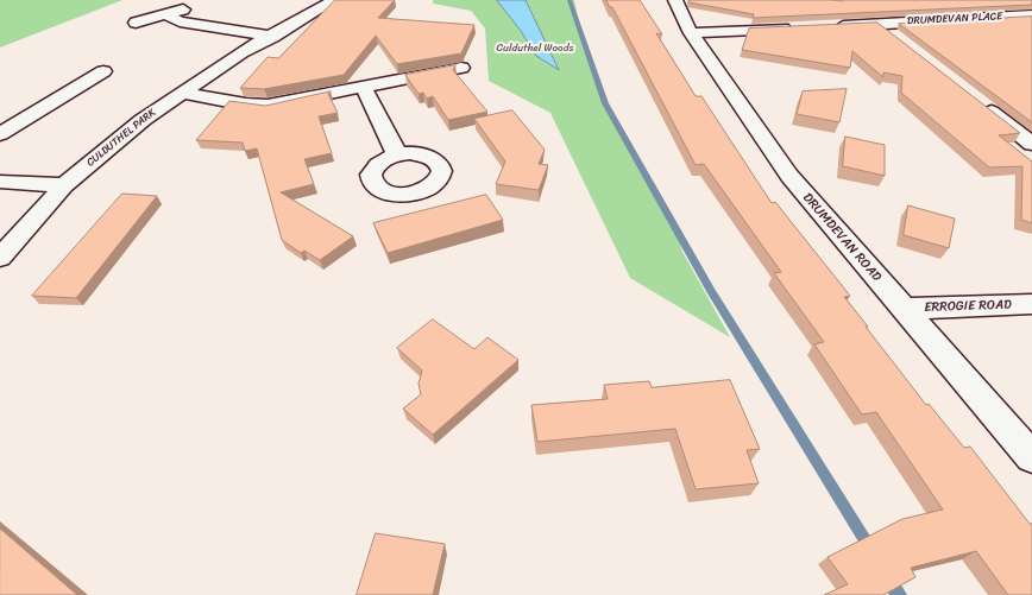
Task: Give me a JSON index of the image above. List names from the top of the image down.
{
  "streets": {
    "street": [
      "DRUMDEVAN PLACE",
      "CULDUTHEL PARK",
      "DRUMDEVAN ROAD",
      "ERROGIE ROAD"
    ]
  },
  "crossings": [
    ["DRUMDEVAN ROAD", "ERROGIE ROAD"]
  ],
  "parks": ["Culduthel Woods"]
}
